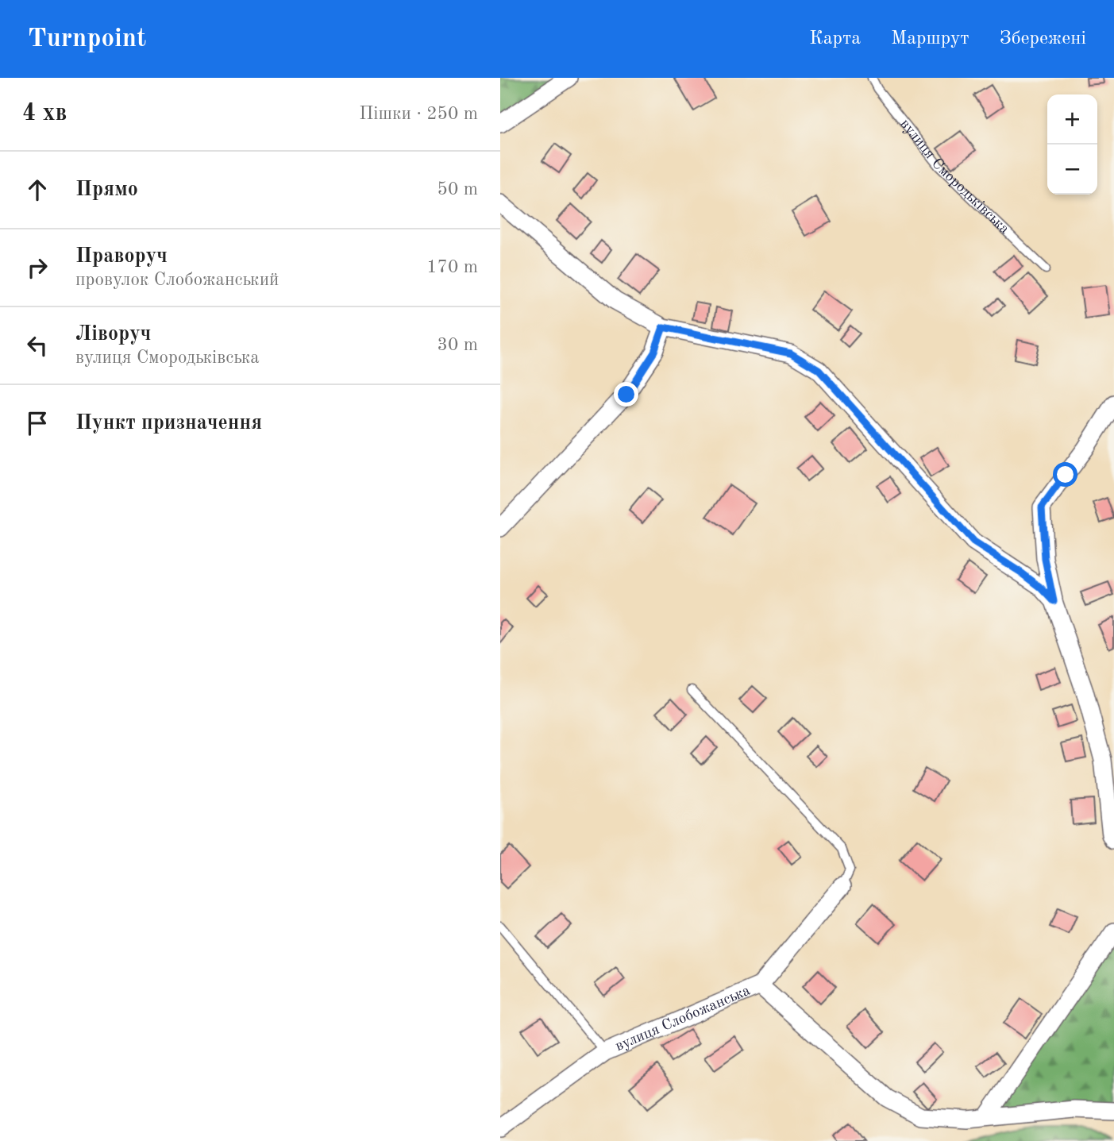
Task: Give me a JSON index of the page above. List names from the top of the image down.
{
  "streets": {
    "street": ["вулиця Слобожанська"],
    "lane": ["вулиця Смородьківська"]
  },
  "page": {
    "header": "Turnpoint",
    "nav": ["Карта", "Маршрут", "Збережені"],
    "heading": ["4 хв", "Пішки · 250 m"],
    "map_buttons": ["+", "−"],
    "list": [
      ["Прямо", "50 m"],
      ["Праворуч", "провулок Слобожанський", "170 m"],
      ["Ліворуч", "вулиця Смородьківська", "30 m"],
      "Пункт призначення"
    ]
  }
}
